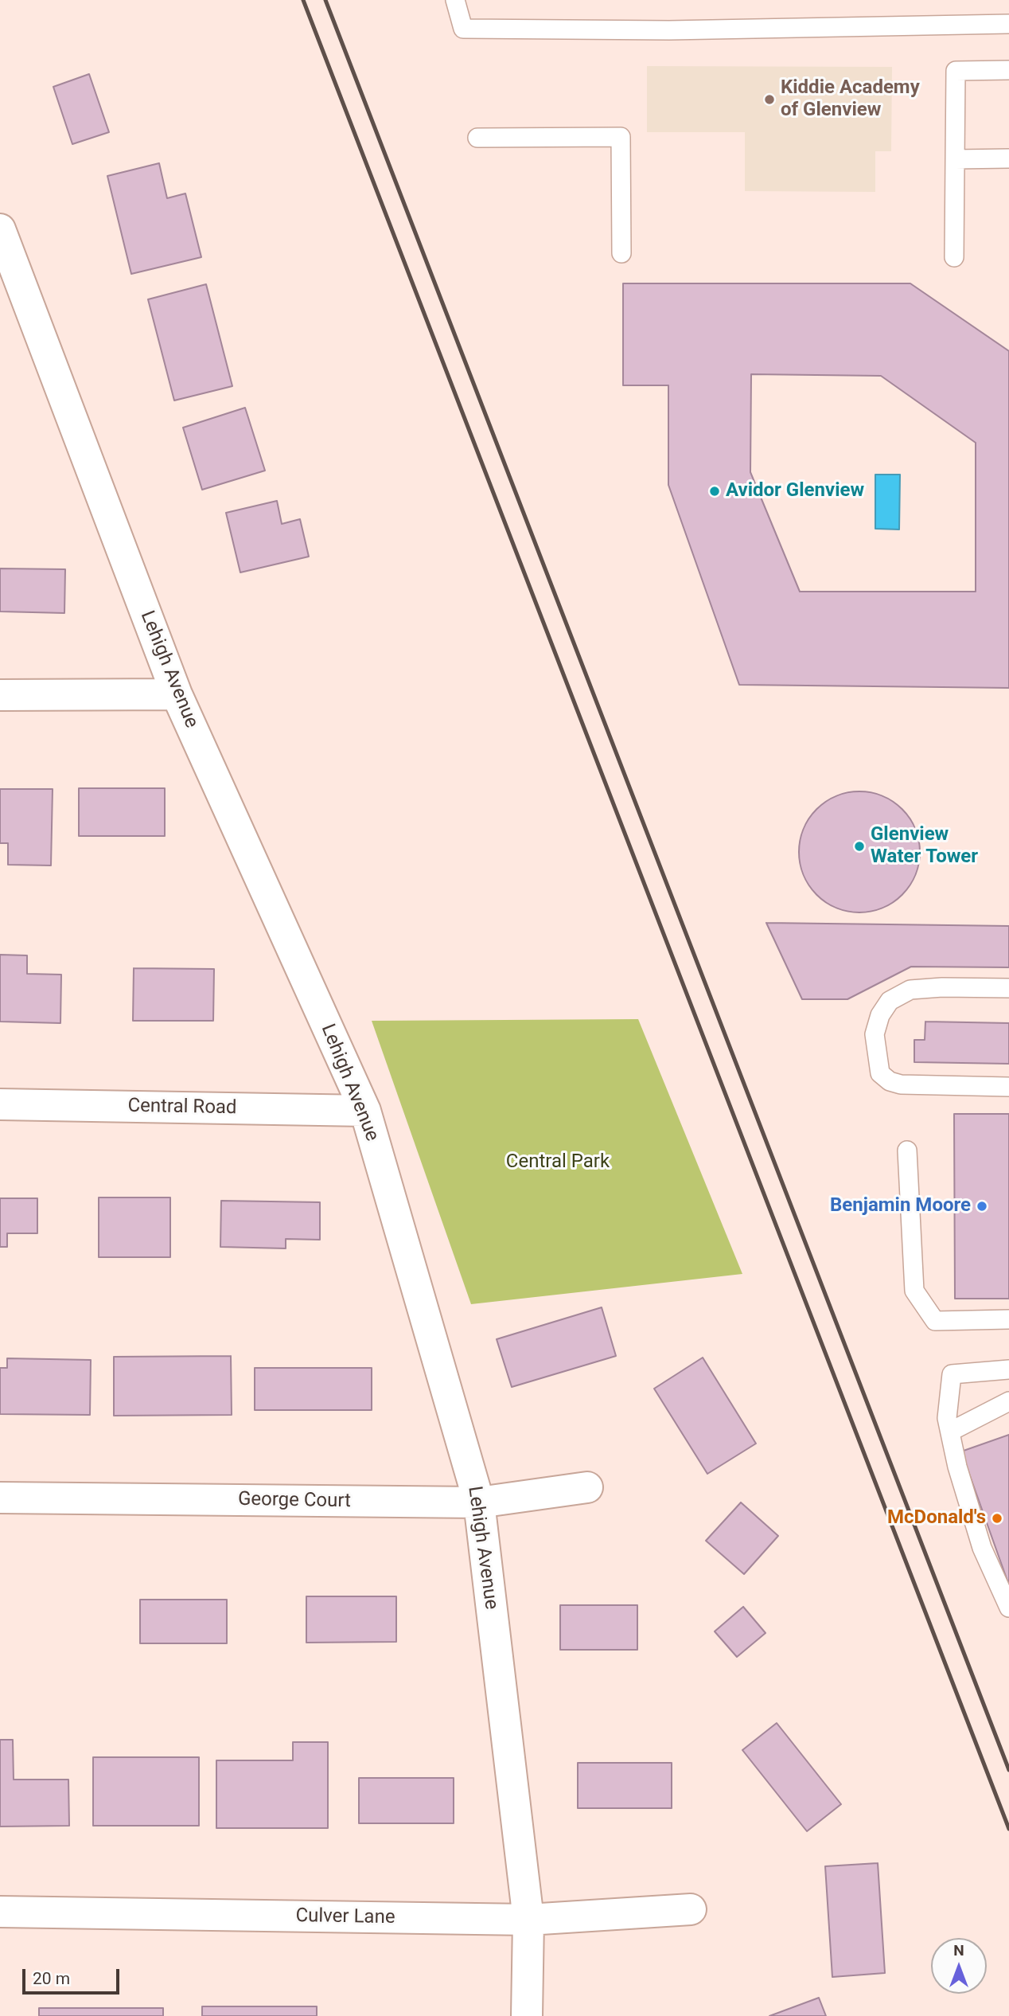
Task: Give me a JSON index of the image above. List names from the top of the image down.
{
  "streets": {
    "street": [
      "Lehigh Avenue",
      "Central Road",
      "George Court",
      "Culver Lane"
    ]
  },
  "crossings": [
    ["Lehigh Avenue", "Central Road"],
    ["Lehigh Avenue", "George Court"],
    ["Lehigh Avenue", "Culver Lane"]
  ],
  "parks": ["Central Park"],
  "places": [
    "Kiddie Academy of Glenview",
    "Avidor Glenview",
    "Glenview Water Tower",
    "Benjamin Moore",
    "McDonald's"
  ],
  "scale_bar": "20 m",
  "north": "top"
}
